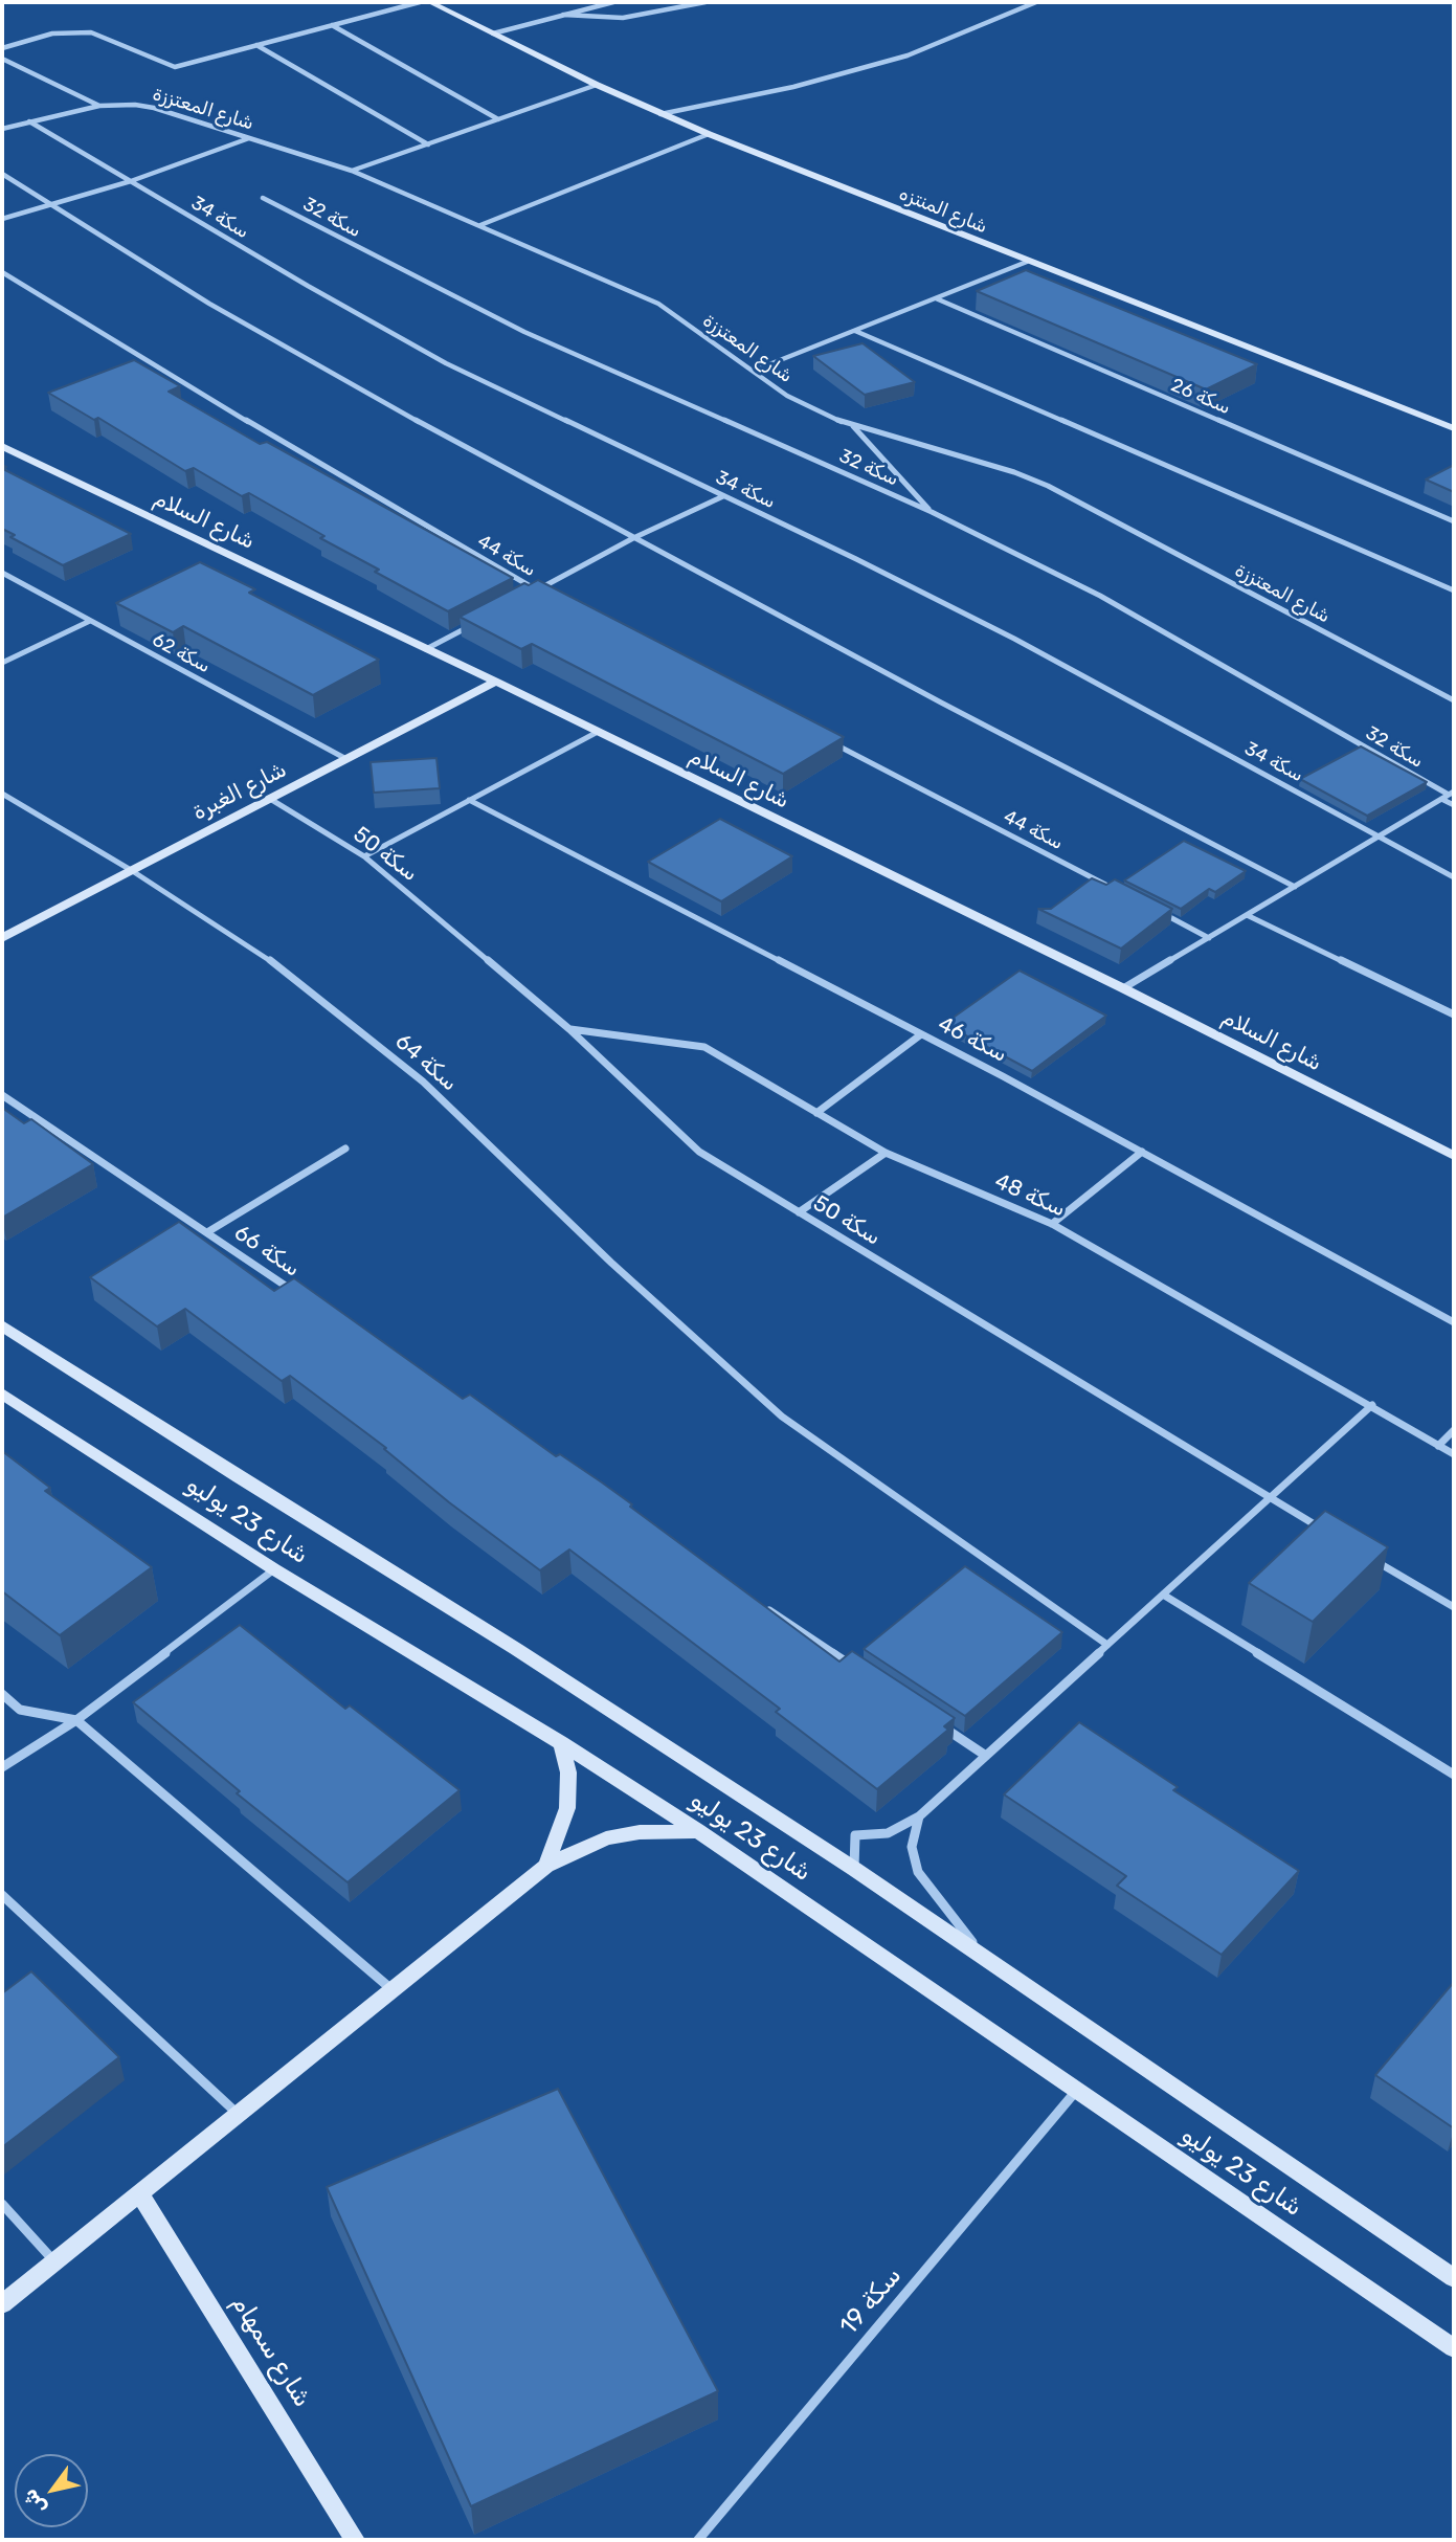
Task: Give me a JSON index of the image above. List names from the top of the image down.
{
  "streets": {
    "street": [
      "شارع المعتززة",
      "شارع المنتزه",
      "سكة 34",
      "سكة 32",
      "سكة 26",
      "شارع السلام",
      "سكة 44",
      "سكة 62",
      "شارع الغبرة",
      "سكة 50",
      "سكة 46",
      "سكة 64",
      "سكة 48",
      "سكة 66",
      "شارع 23 يوليو",
      "سكة 19",
      "شارع سمهام"
    ]
  },
  "crossings": [
    ["شارع المعتززة", "سكة 34"],
    ["شارع السلام", "شارع الغبرة"],
    ["سكة 62", "شارع الغبرة"],
    ["شارع الغبرة", "سكة 50"],
    ["شارع الغبرة", "سكة 64"],
    ["سكة 50", "سكة 48"],
    ["شارع 23 يوليو", "سكة 19"]
  ],
  "north": "bottom left"
}
